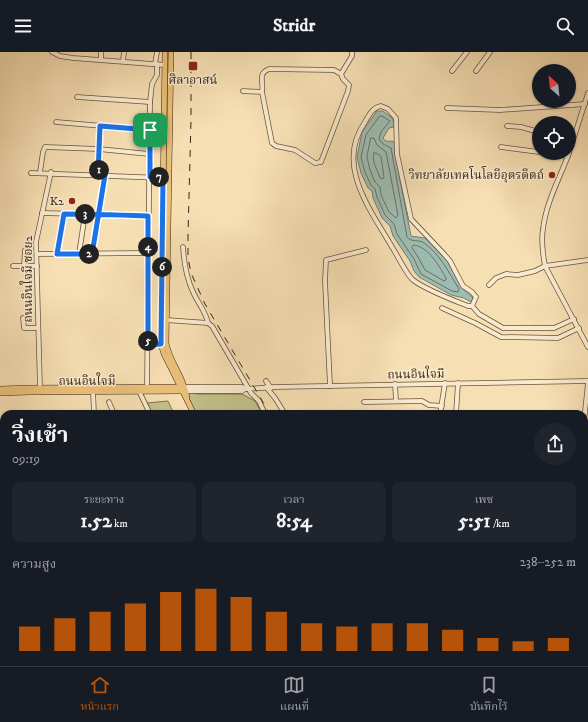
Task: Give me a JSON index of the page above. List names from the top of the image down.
{
  "streets": {
    "main road": ["ถนนอินใจมี"],
    "street": ["ถนนอินใจมี ซอย2"]
  },
  "crossings": [
    ["ถนนอินใจมี ซอย2", "ถนนอินใจมี"]
  ],
  "places": {
    "transit": ["ศิลาอาสน์"],
    "other": ["วิทยาลัยเทคโนโลยีอุตรดิตถ์", "K2"]
  },
  "north": "top left",
  "page": {
    "header": "Stridr",
    "pins": [
      "1",
      "7",
      "3",
      "4",
      "2",
      "6",
      "5"
    ],
    "heading": ["วิ่งเช้า", "09:19"],
    "stats": [
      ["ระยะทาง", "1.52 km"],
      ["เวลา", "8:54"],
      ["เพซ", "5:51 /km"]
    ],
    "chart": ["ความสูง", "238–252 m"],
    "tabs": ["หน้าแรก", "แผนที่", "บันทึกไว้"]
  }
}
